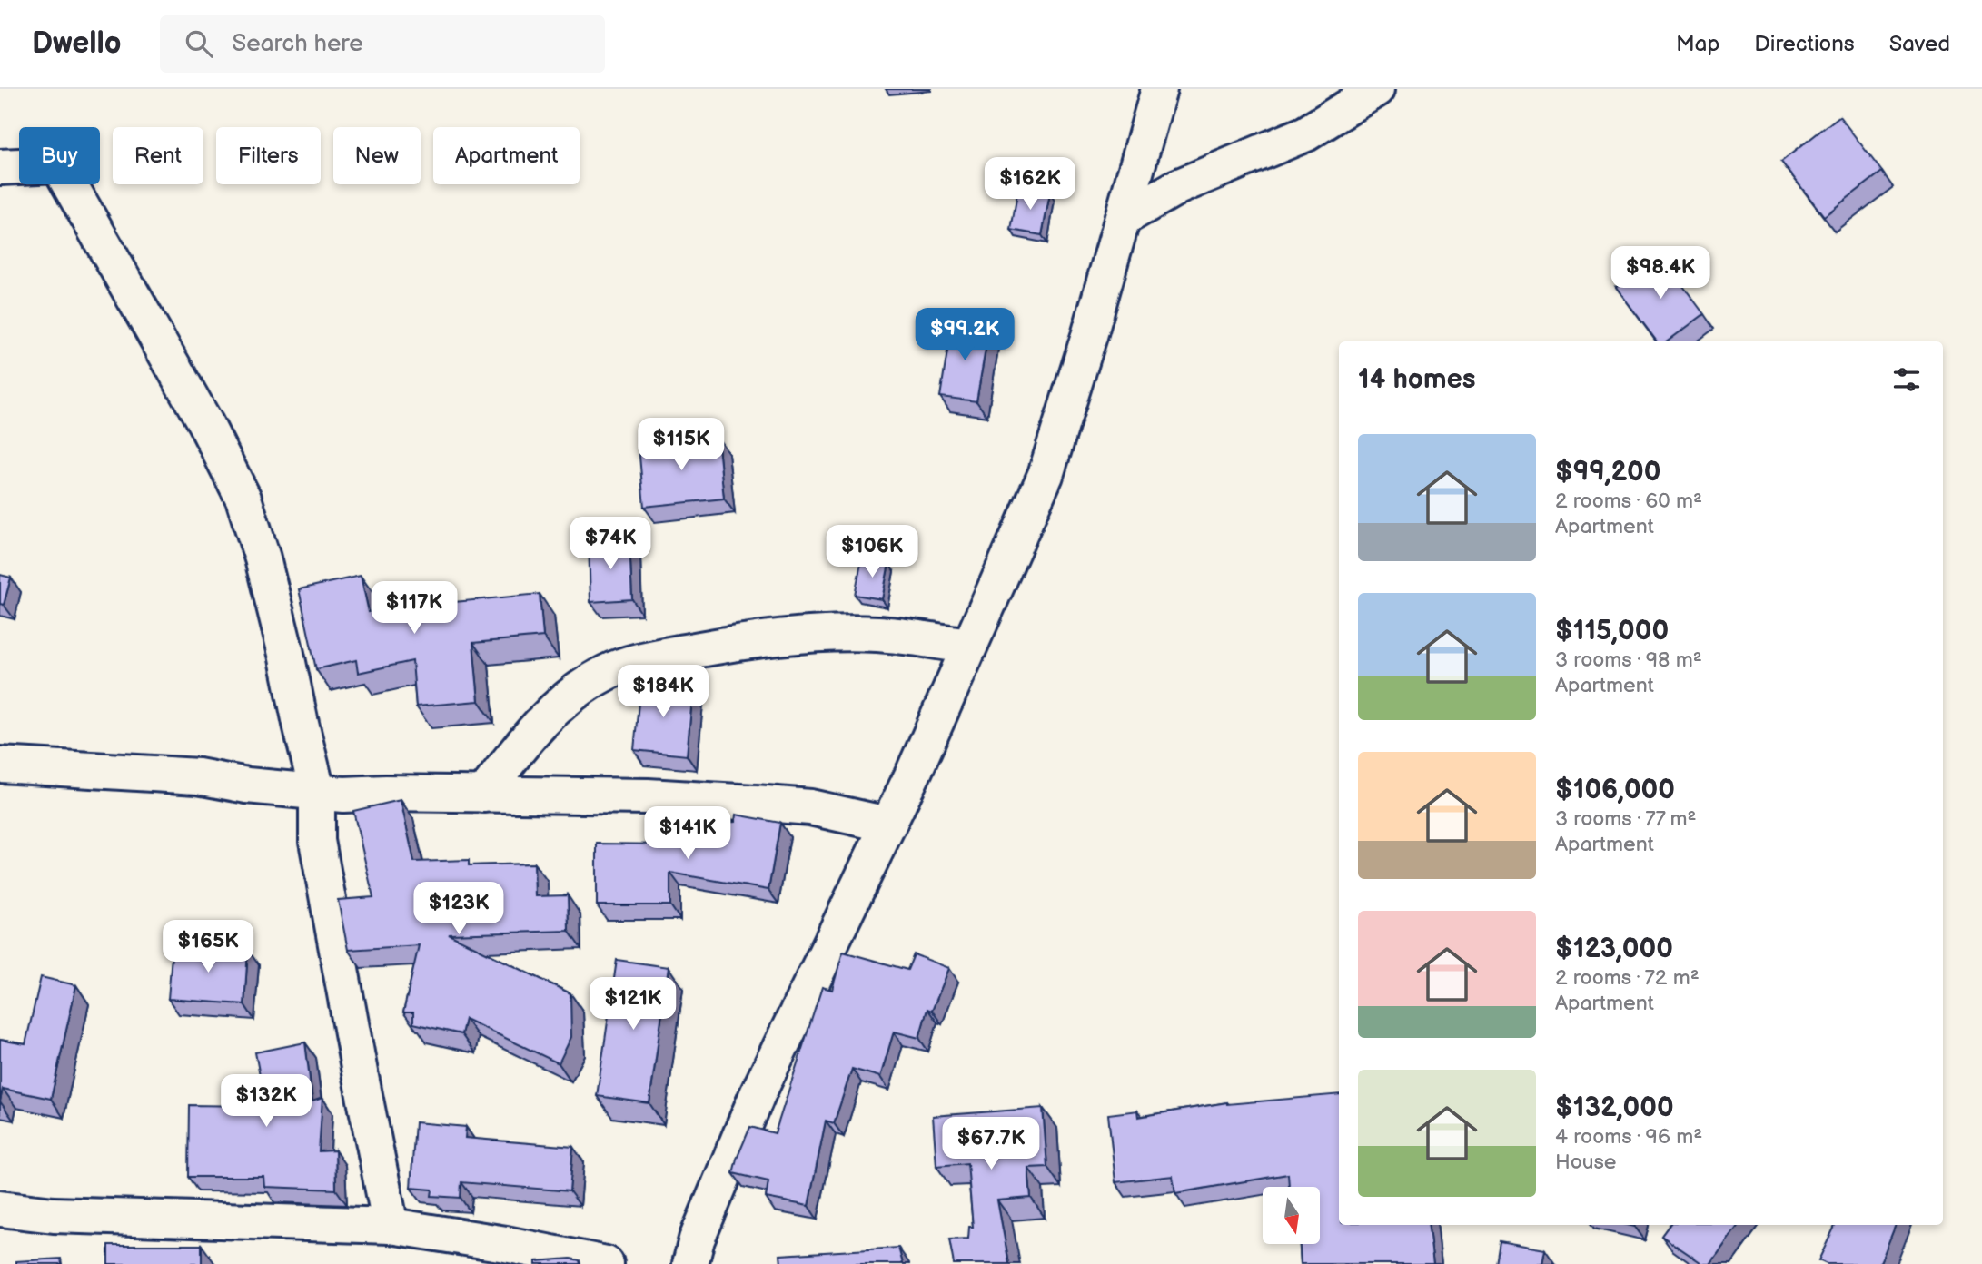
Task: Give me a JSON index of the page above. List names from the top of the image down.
{
  "north": "bottom",
  "page": {
    "header": "Dwello",
    "search": "Search here",
    "nav": ["Map", "Directions", "Saved"],
    "chip": [
      "Buy",
      "Rent",
      "Filters",
      "New",
      "Apartment"
    ],
    "price": [
      "$162K",
      "$98.4K",
      "$99.2K",
      "$115K",
      "$74K",
      "$106K",
      "$117K",
      "$184K",
      "$141K",
      "$123K",
      "$165K",
      "$121K",
      "$132K",
      "$67.7K"
    ],
    "heading": "14 homes",
    "list": [
      {
        "name": "$99,200",
        "note": "2 rooms · 60 m² · Apartment"
      },
      {
        "name": "$115,000",
        "note": "3 rooms · 98 m² · Apartment"
      },
      {
        "name": "$106,000",
        "note": "3 rooms · 77 m² · Apartment"
      },
      {
        "name": "$123,000",
        "note": "2 rooms · 72 m² · Apartment"
      },
      {
        "name": "$132,000",
        "note": "4 rooms · 96 m² · House"
      }
    ]
  }
}
